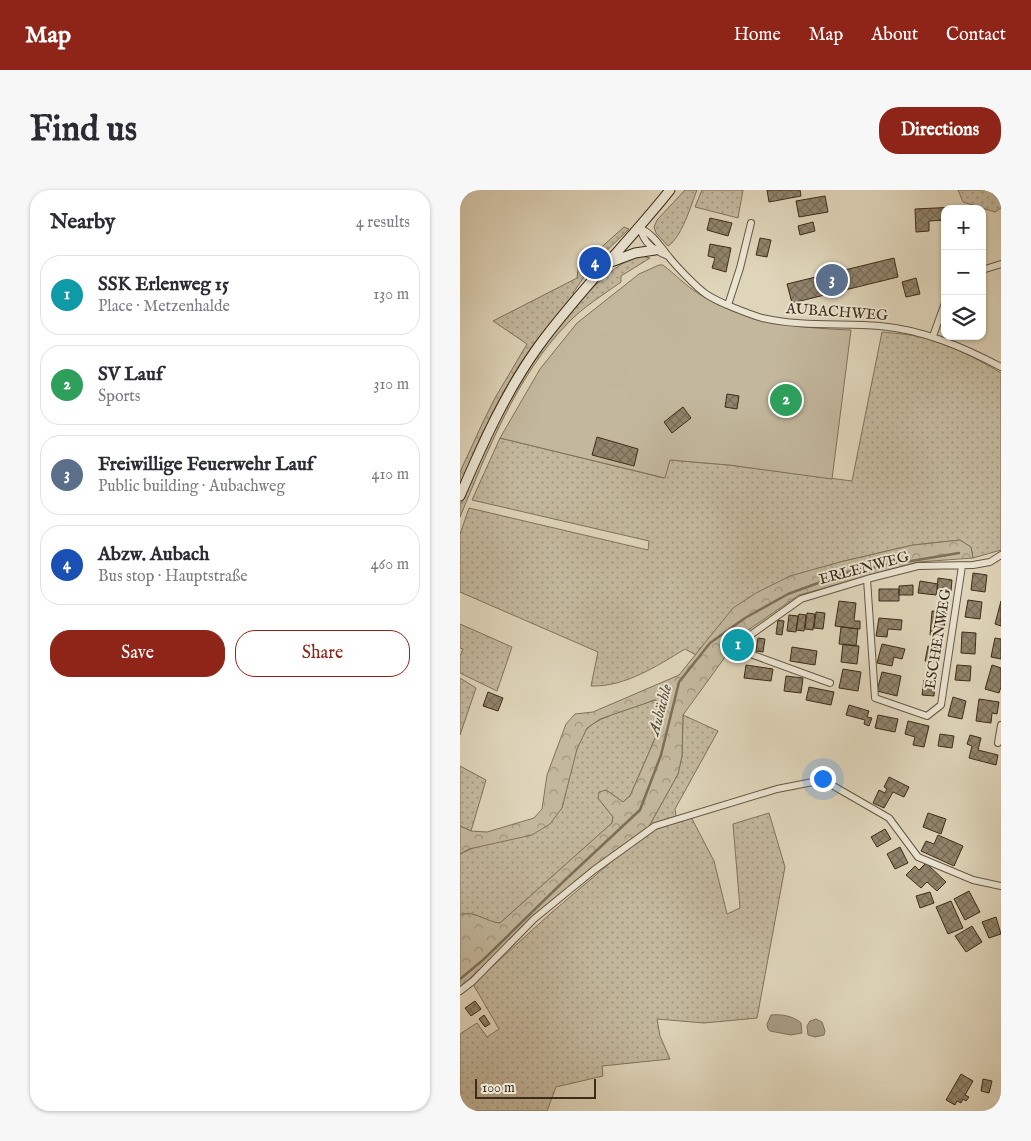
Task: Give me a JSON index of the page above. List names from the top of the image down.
{
  "streets": {
    "street": ["AUBACHWEG", "ERLENWEG", "ESCHENWEG"]
  },
  "crossings": [
    ["ERLENWEG", "ESCHENWEG"]
  ],
  "water": ["Aubächle"],
  "scale_bar": "100 m",
  "page": {
    "header": "Map",
    "nav": [
      "Home",
      "Map",
      "About",
      "Contact"
    ],
    "buttons": [
      "Directions",
      ["Save", "Share"]
    ],
    "title": "Find us",
    "heading": ["Nearby", "4 results"],
    "map_buttons": ["+", "−"],
    "pins": [
      "4",
      "3",
      "2",
      "1"
    ],
    "list": [
      {
        "mark": "1",
        "name": "SSK Erlenweg 15",
        "note": "Place · Metzenhalde",
        "value": "130 m"
      },
      {
        "mark": "2",
        "name": "SV Lauf",
        "note": "Sports",
        "value": "310 m"
      },
      {
        "mark": "3",
        "name": "Freiwillige Feuerwehr Lauf",
        "note": "Public building · Aubachweg",
        "value": "410 m"
      },
      {
        "mark": "4",
        "name": "Abzw. Aubach",
        "note": "Bus stop · Hauptstraße",
        "value": "460 m"
      }
    ],
    "scale": "100 m"
  }
}
